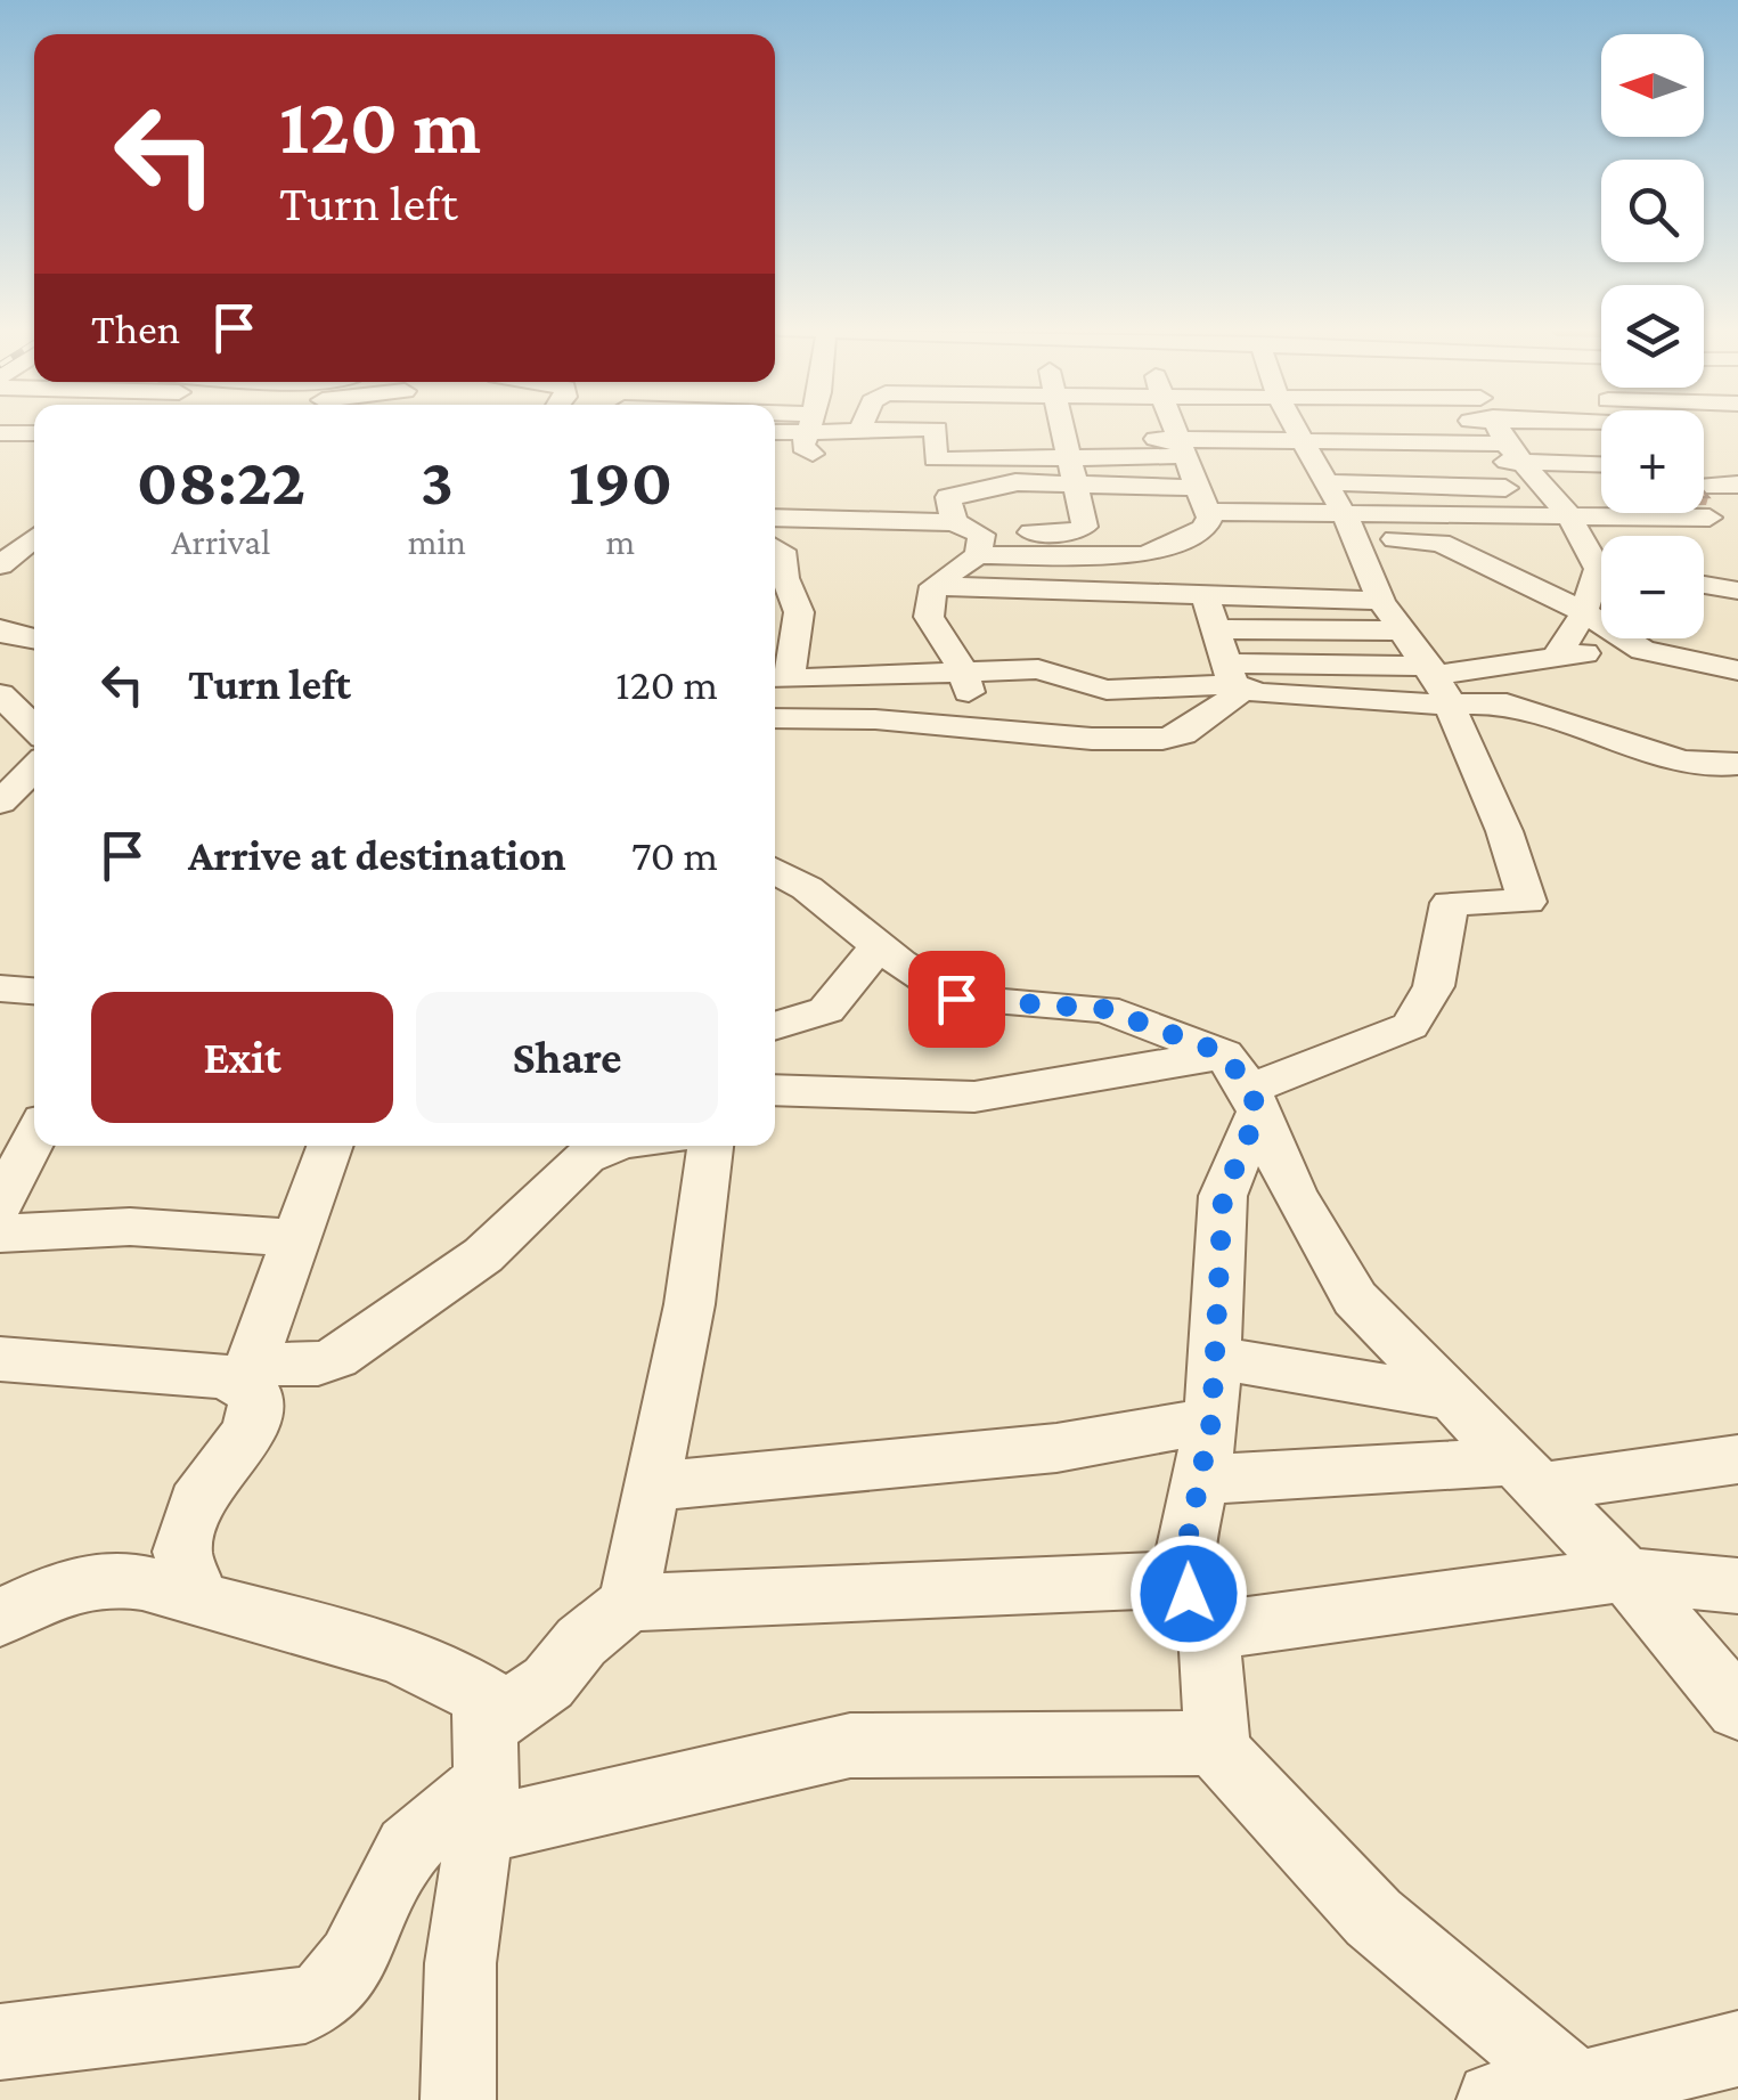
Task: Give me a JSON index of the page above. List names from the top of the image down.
{
  "north": "left",
  "page": {
    "map_buttons": ["+", "−"],
    "turn": ["120 m", "Turn left"],
    "then": "Then",
    "eta": [
      "08:22",
      "Arrival",
      "3",
      "min",
      "190",
      "m"
    ],
    "list": [
      {
        "name": "Turn left",
        "value": "120 m"
      },
      {
        "name": "Arrive at destination",
        "value": "70 m"
      }
    ],
    "buttons": ["Exit", "Share"]
  }
}
